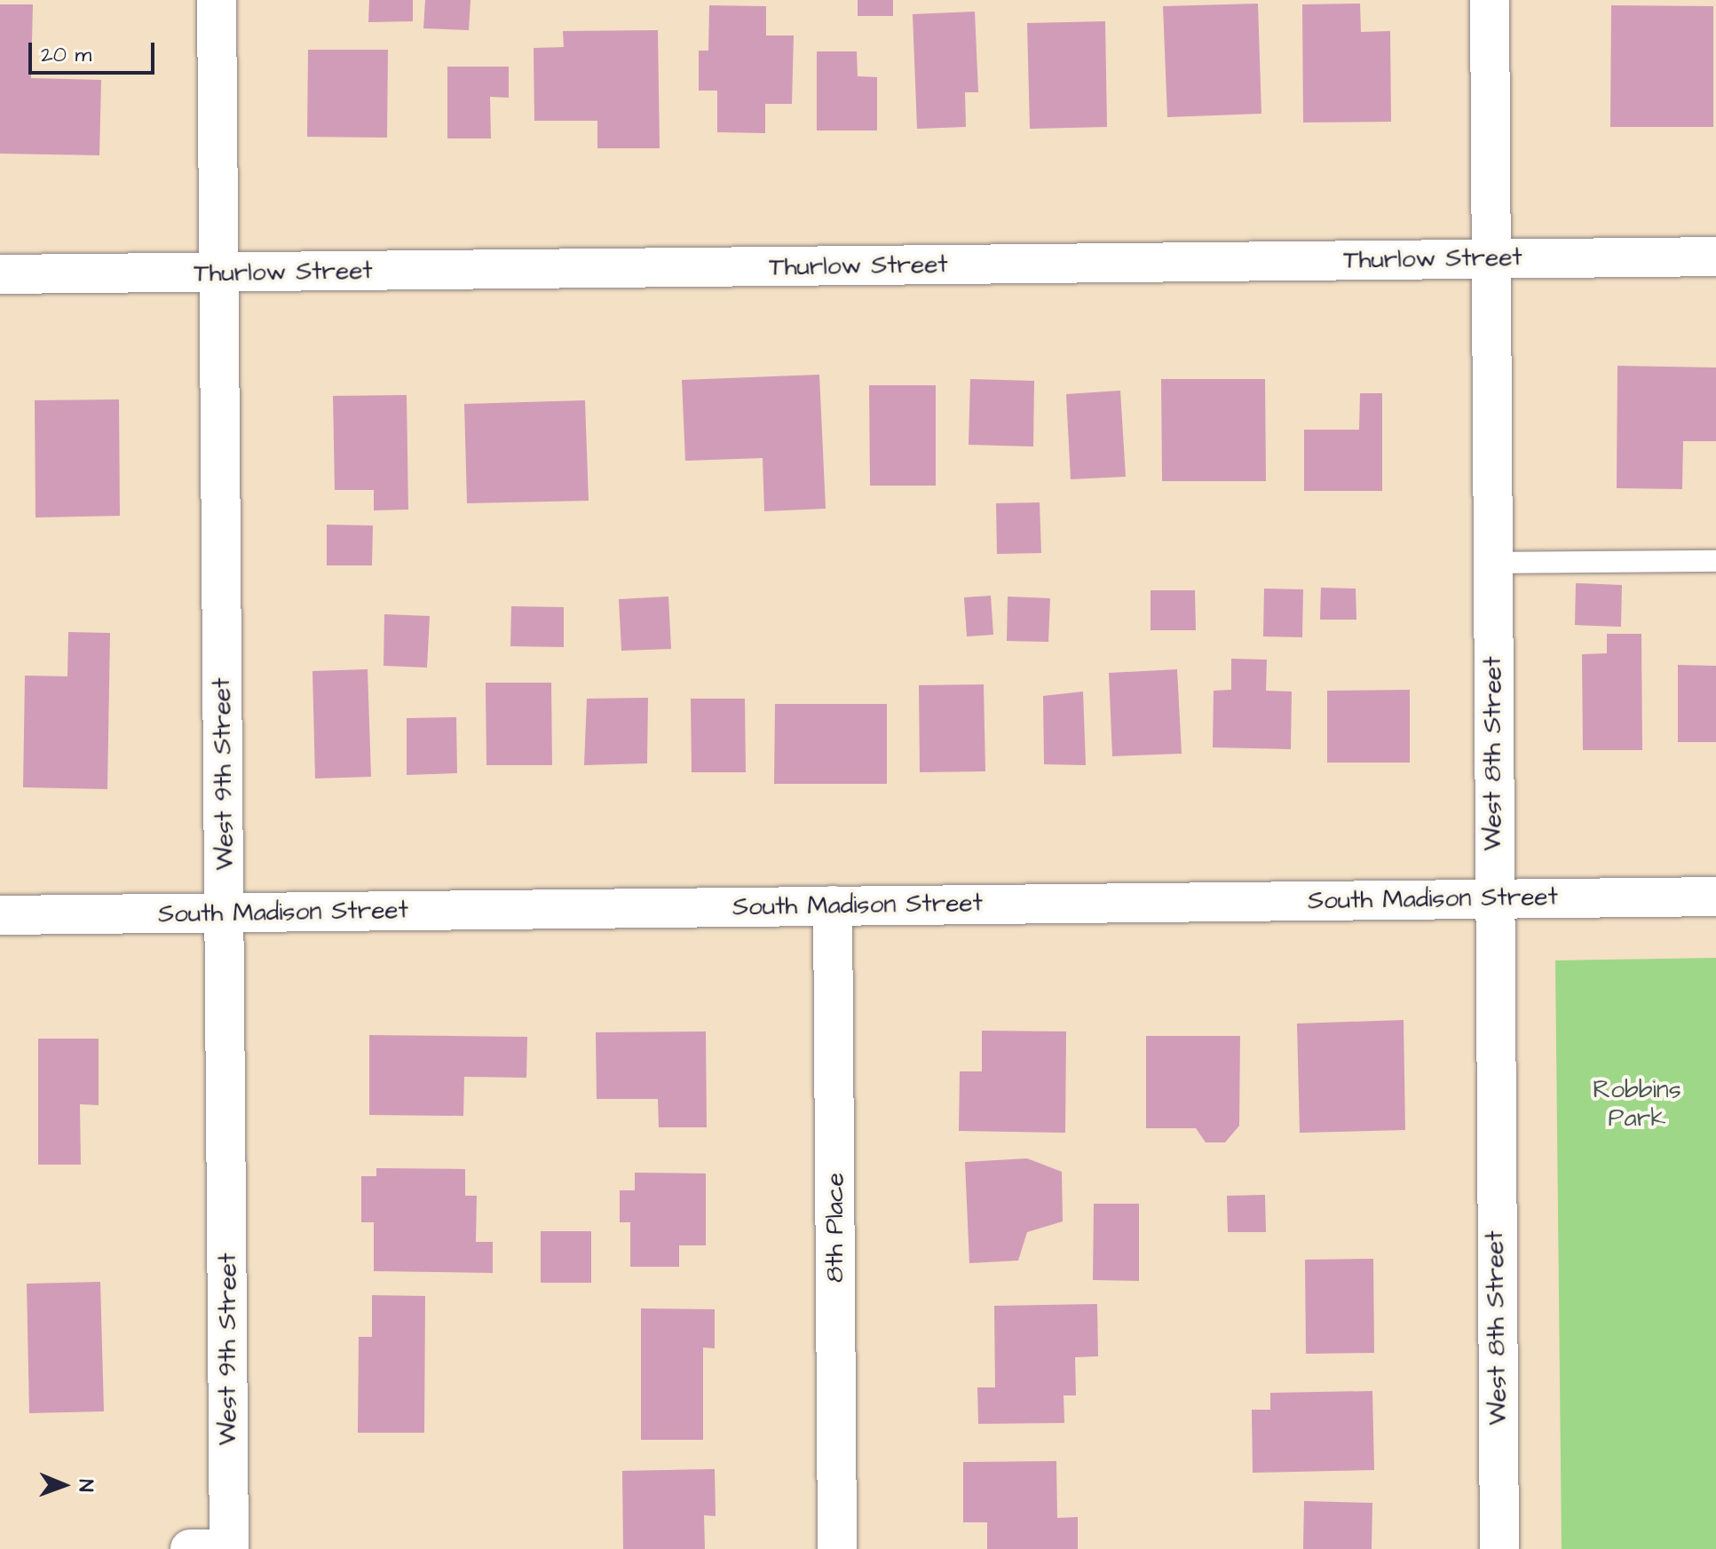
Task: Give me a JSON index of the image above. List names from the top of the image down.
{
  "streets": {
    "street": [
      "Thurlow Street",
      "West 8th Street",
      "West 9th Street",
      "South Madison Street",
      "8th Place"
    ]
  },
  "crossings": [
    ["Thurlow Street", "West 8th Street"],
    ["Thurlow Street", "West 9th Street"],
    ["West 8th Street", "South Madison Street"],
    ["West 9th Street", "South Madison Street"],
    ["South Madison Street", "8th Place"]
  ],
  "parks": ["Robbins Park"],
  "scale_bar": "20 m",
  "north": "right"
}
